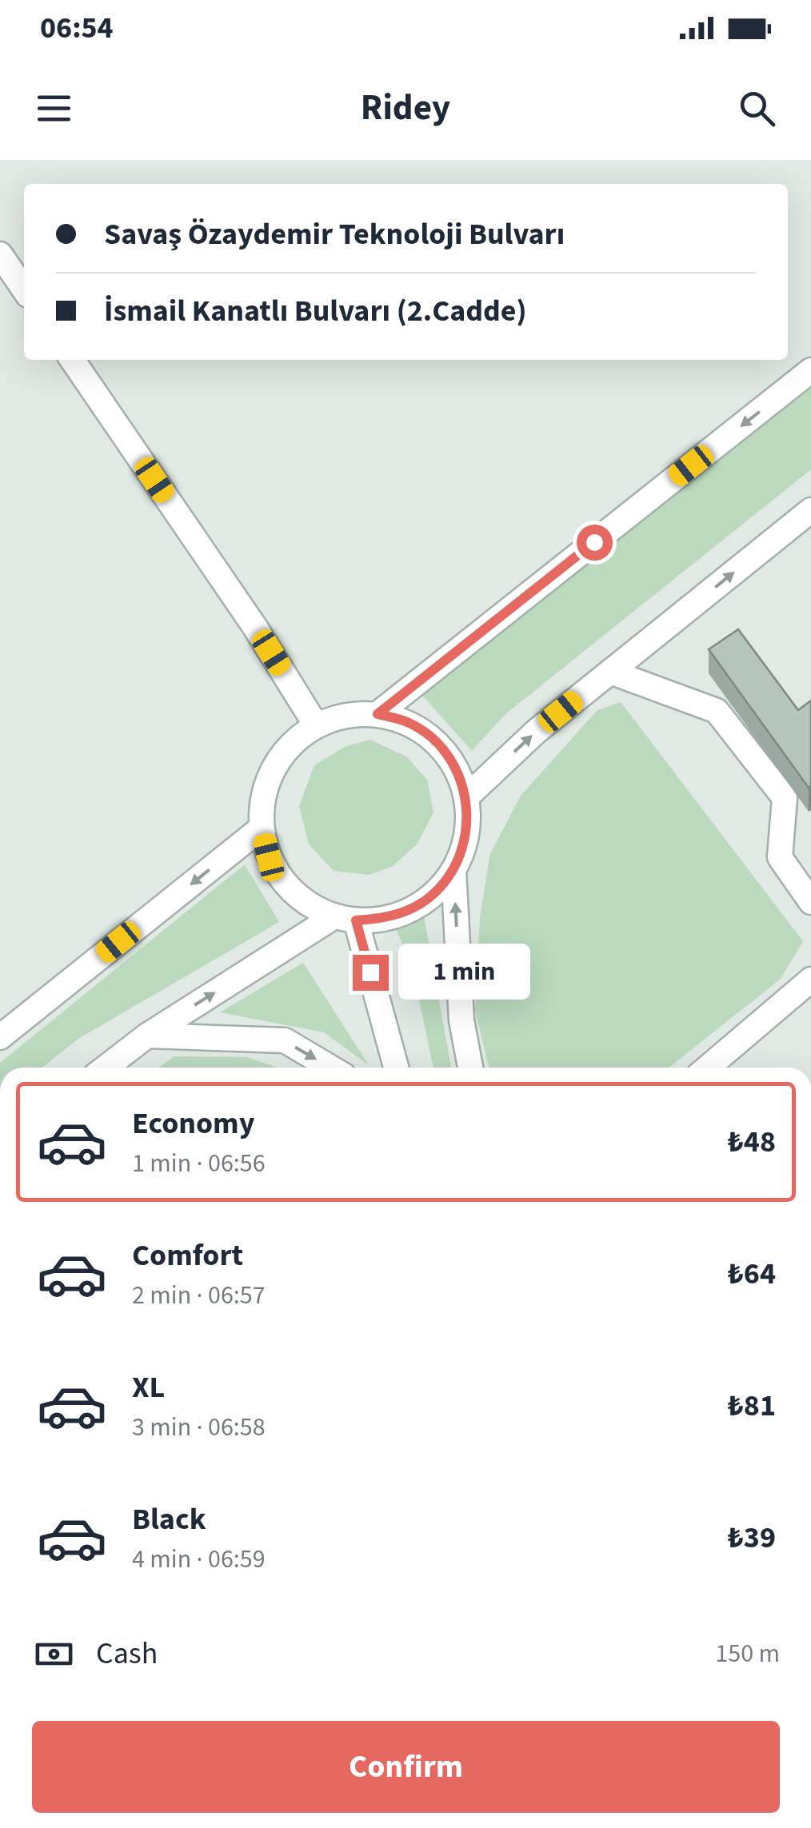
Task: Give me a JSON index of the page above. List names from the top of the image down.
{
  "page": {
    "status": "06:54",
    "header": "Ridey",
    "banner": ["Savaş Özaydemir Teknoloji Bulvarı", "İsmail Kanatlı Bulvarı (2.Cadde)"],
    "bubble": "1 min",
    "list": [
      {
        "name": "Economy",
        "note": "1 min · 06:56",
        "value": "₺48"
      },
      {
        "name": "Comfort",
        "note": "2 min · 06:57",
        "value": "₺64"
      },
      {
        "name": "XL",
        "note": "3 min · 06:58",
        "value": "₺81"
      },
      {
        "name": "Black",
        "note": "4 min · 06:59",
        "value": "₺39"
      }
    ],
    "pay": ["Cash", "150 m"],
    "buttons": "Confirm"
  }
}
